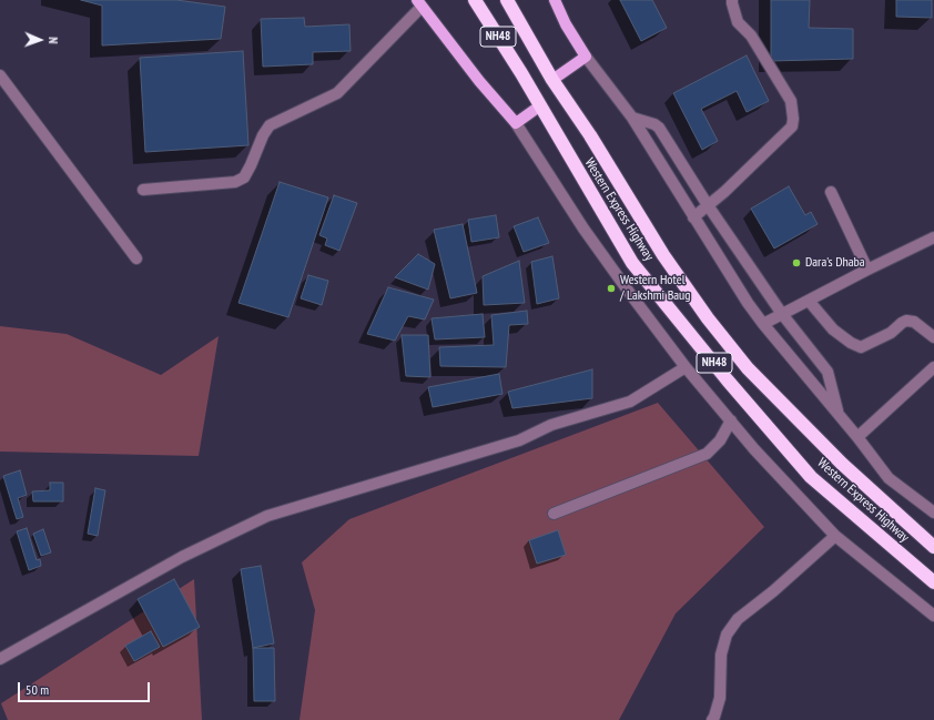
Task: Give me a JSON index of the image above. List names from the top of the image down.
{
  "streets": {
    "highway": ["NH48", "Western Express Highway"]
  },
  "places": ["Dara's Dhaba", "Western Hotel / Lakshmi Baug"],
  "scale_bar": "50 m",
  "north": "right"
}
